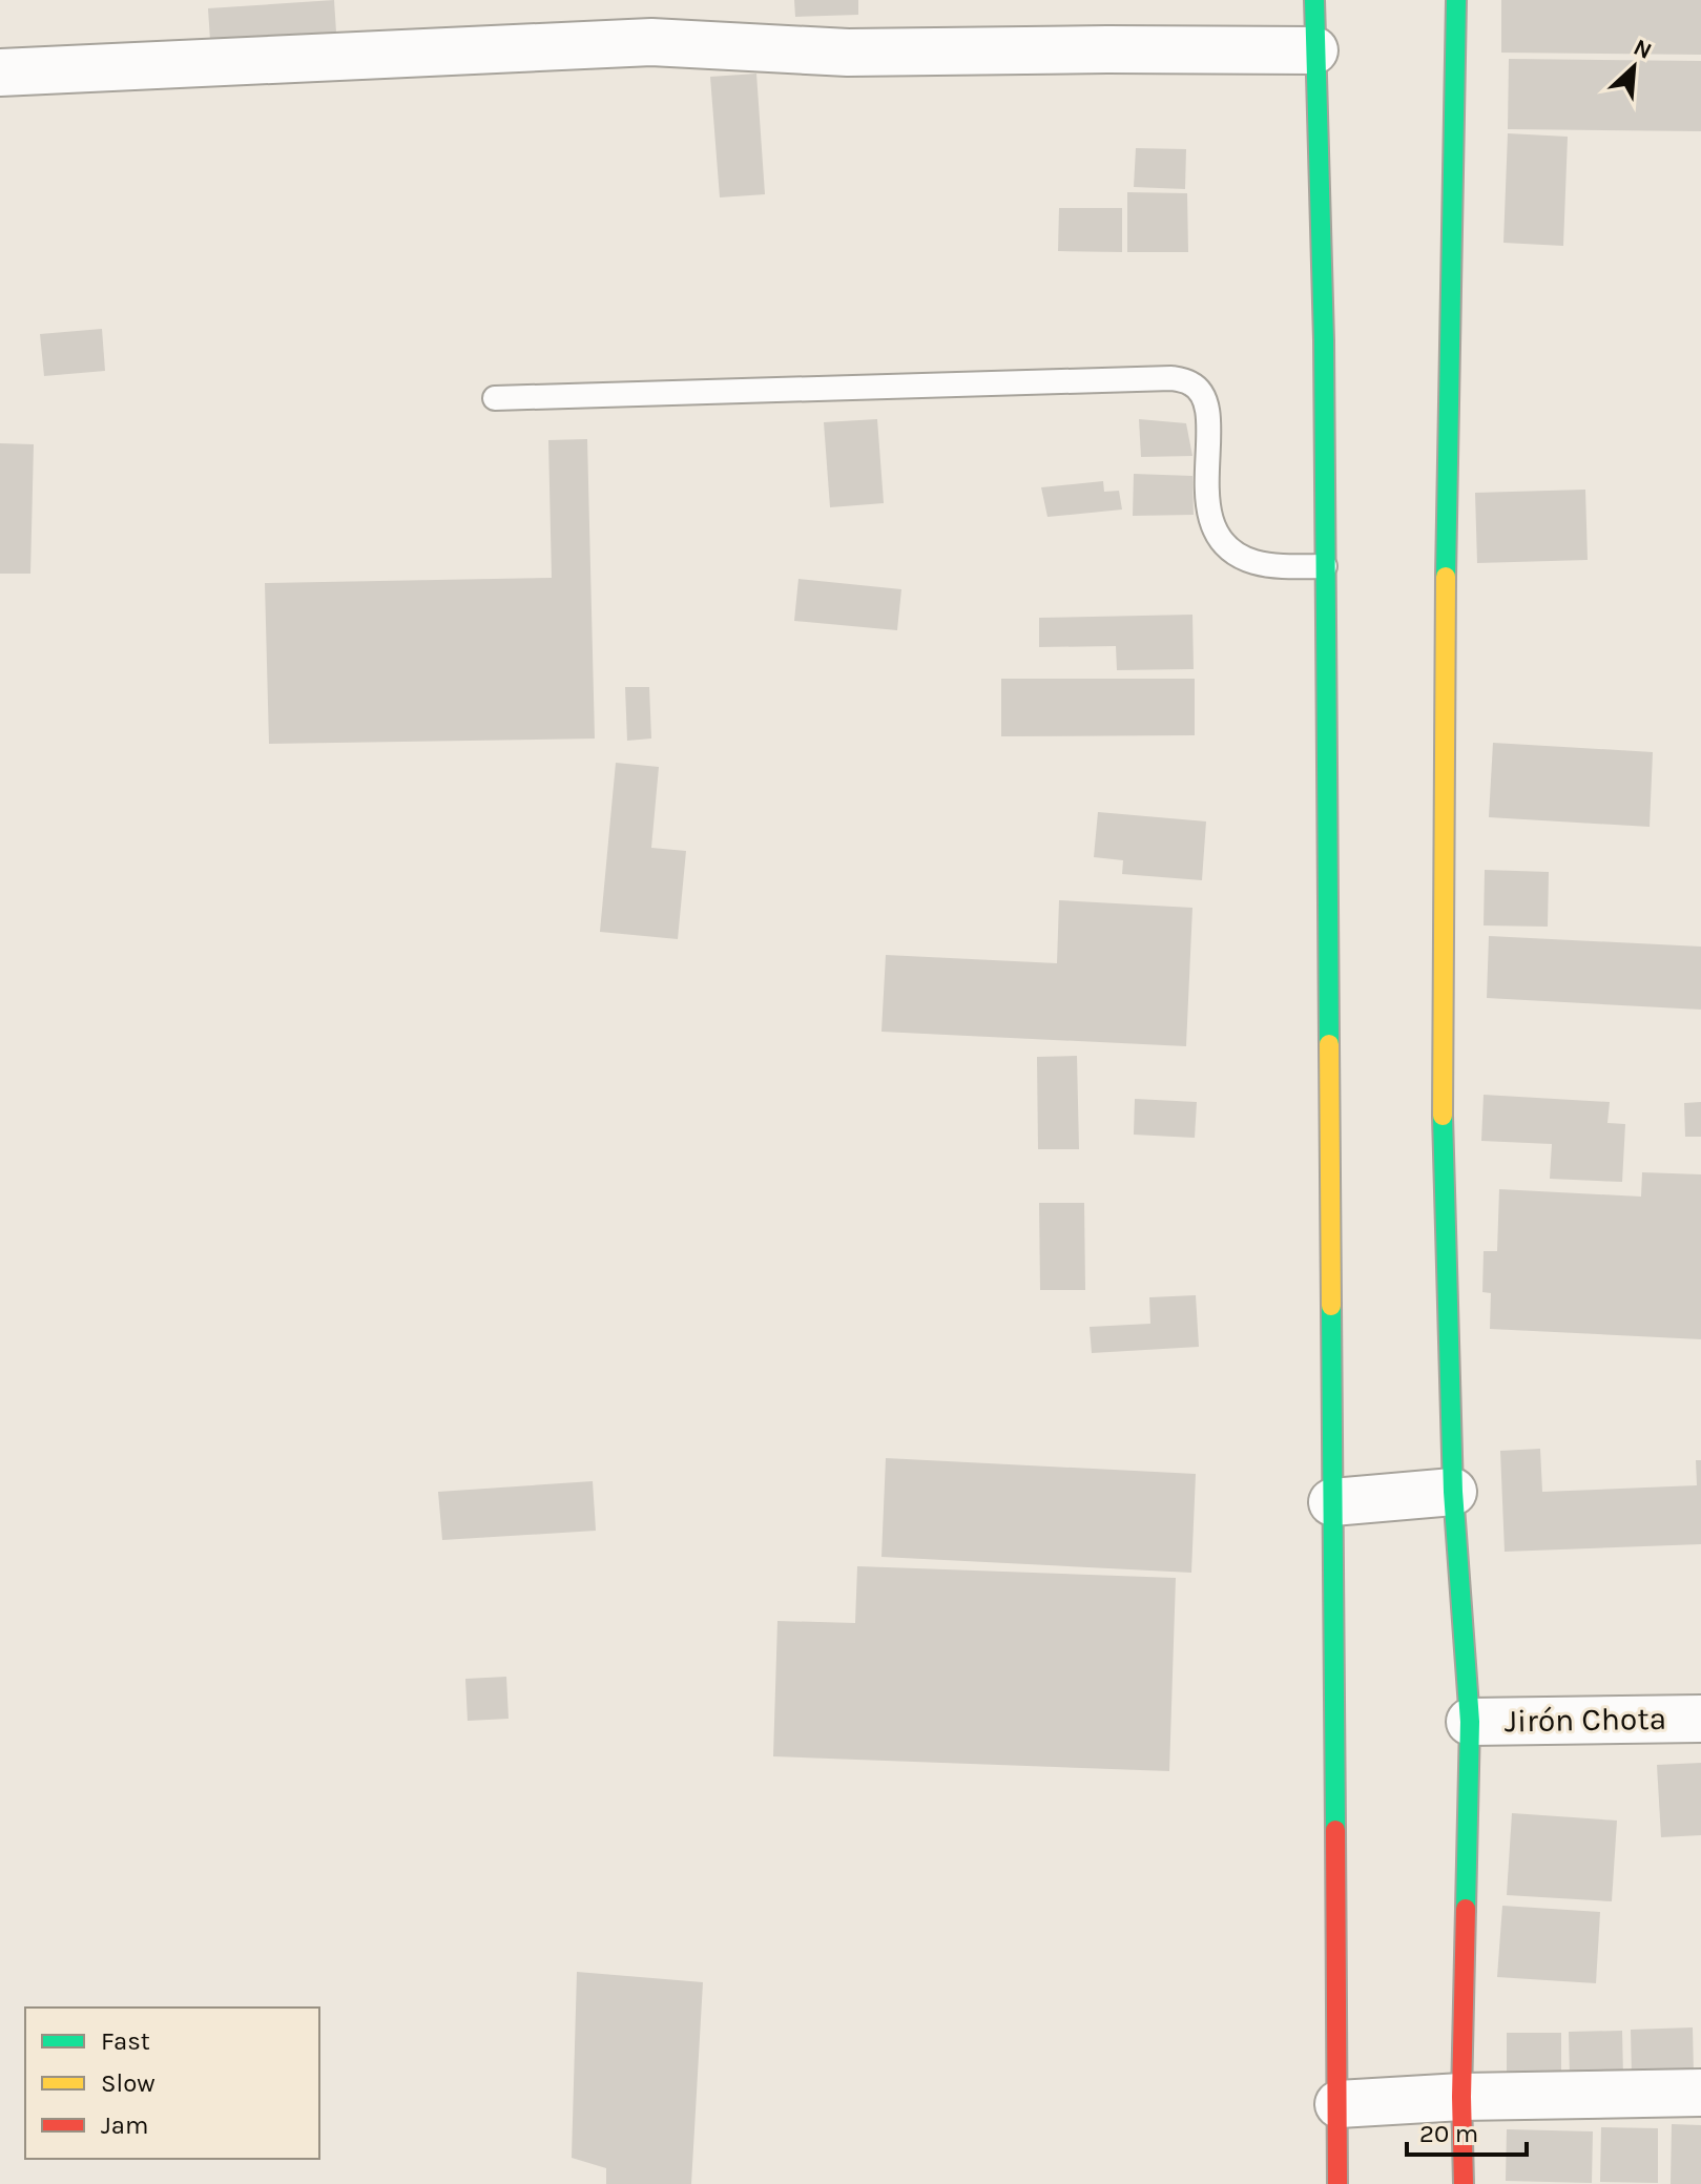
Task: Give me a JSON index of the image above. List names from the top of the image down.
{
  "streets": {
    "street": ["Jirón Chota"]
  },
  "legend": ["Fast", "Slow", "Jam"],
  "scale_bar": "20 m",
  "north": "top right"
}
